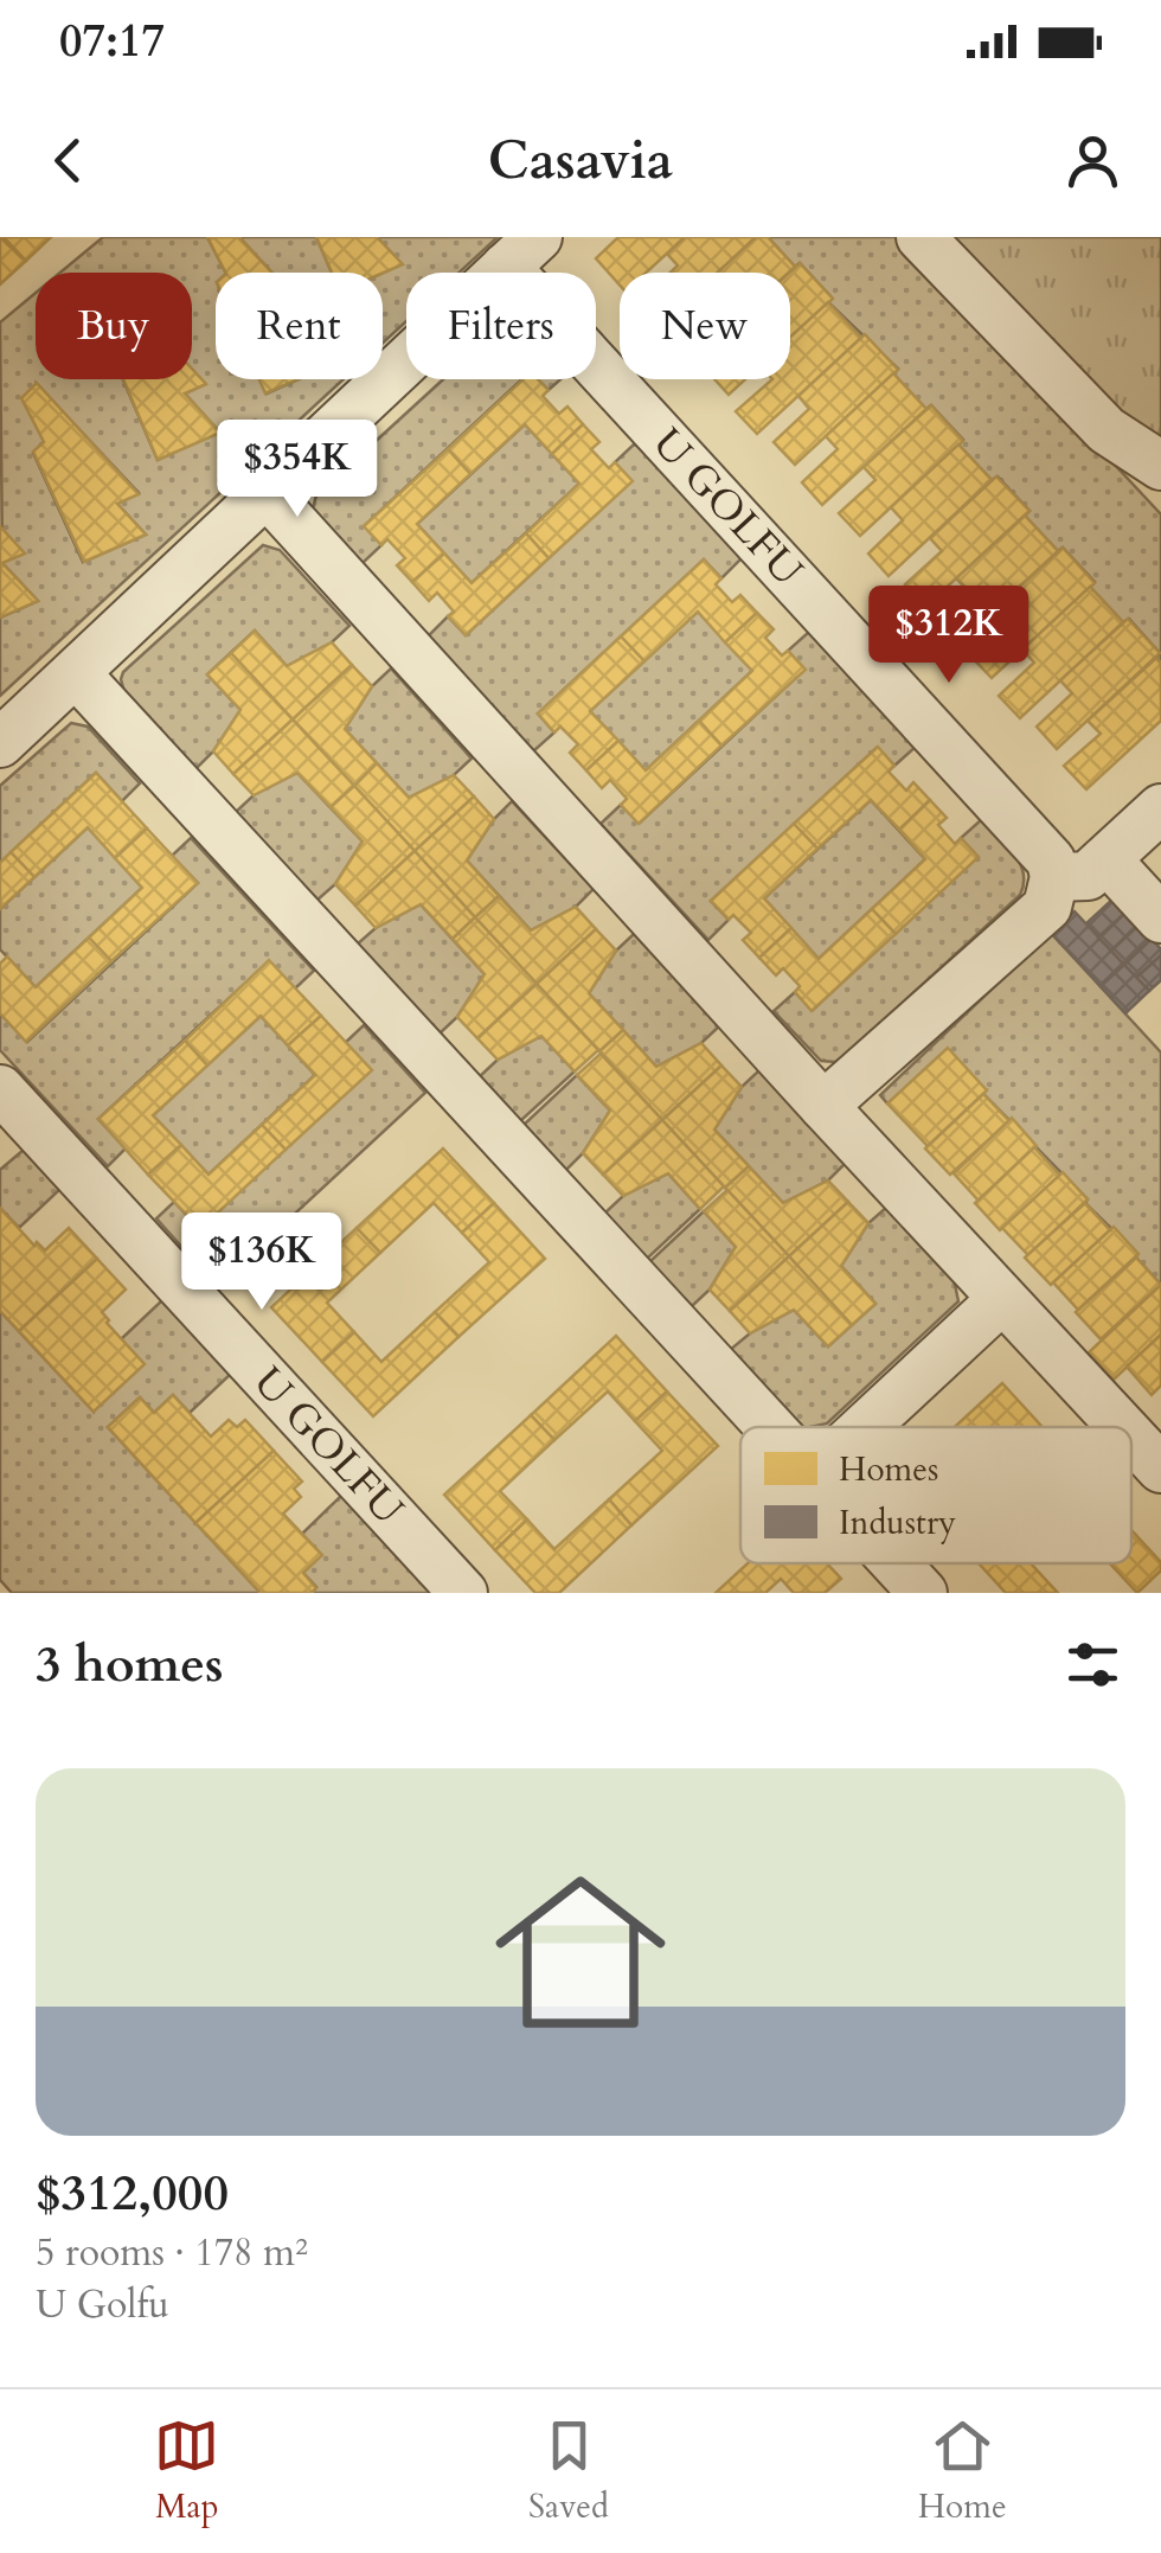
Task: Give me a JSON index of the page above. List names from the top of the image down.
{
  "streets": {
    "street": ["U GOLFU"]
  },
  "legend": ["Homes", "Industry"],
  "page": {
    "status": "07:17",
    "header": "Casavia",
    "chip": [
      "Buy",
      "Rent",
      "Filters",
      "New"
    ],
    "price": ["$354K", "$312K", "$136K"],
    "heading": "3 homes",
    "list": [
      {
        "name": "$312,000",
        "note": "5 rooms · 178 m² · U Golfu"
      }
    ],
    "tabs": ["Map", "Saved", "Home"]
  }
}
